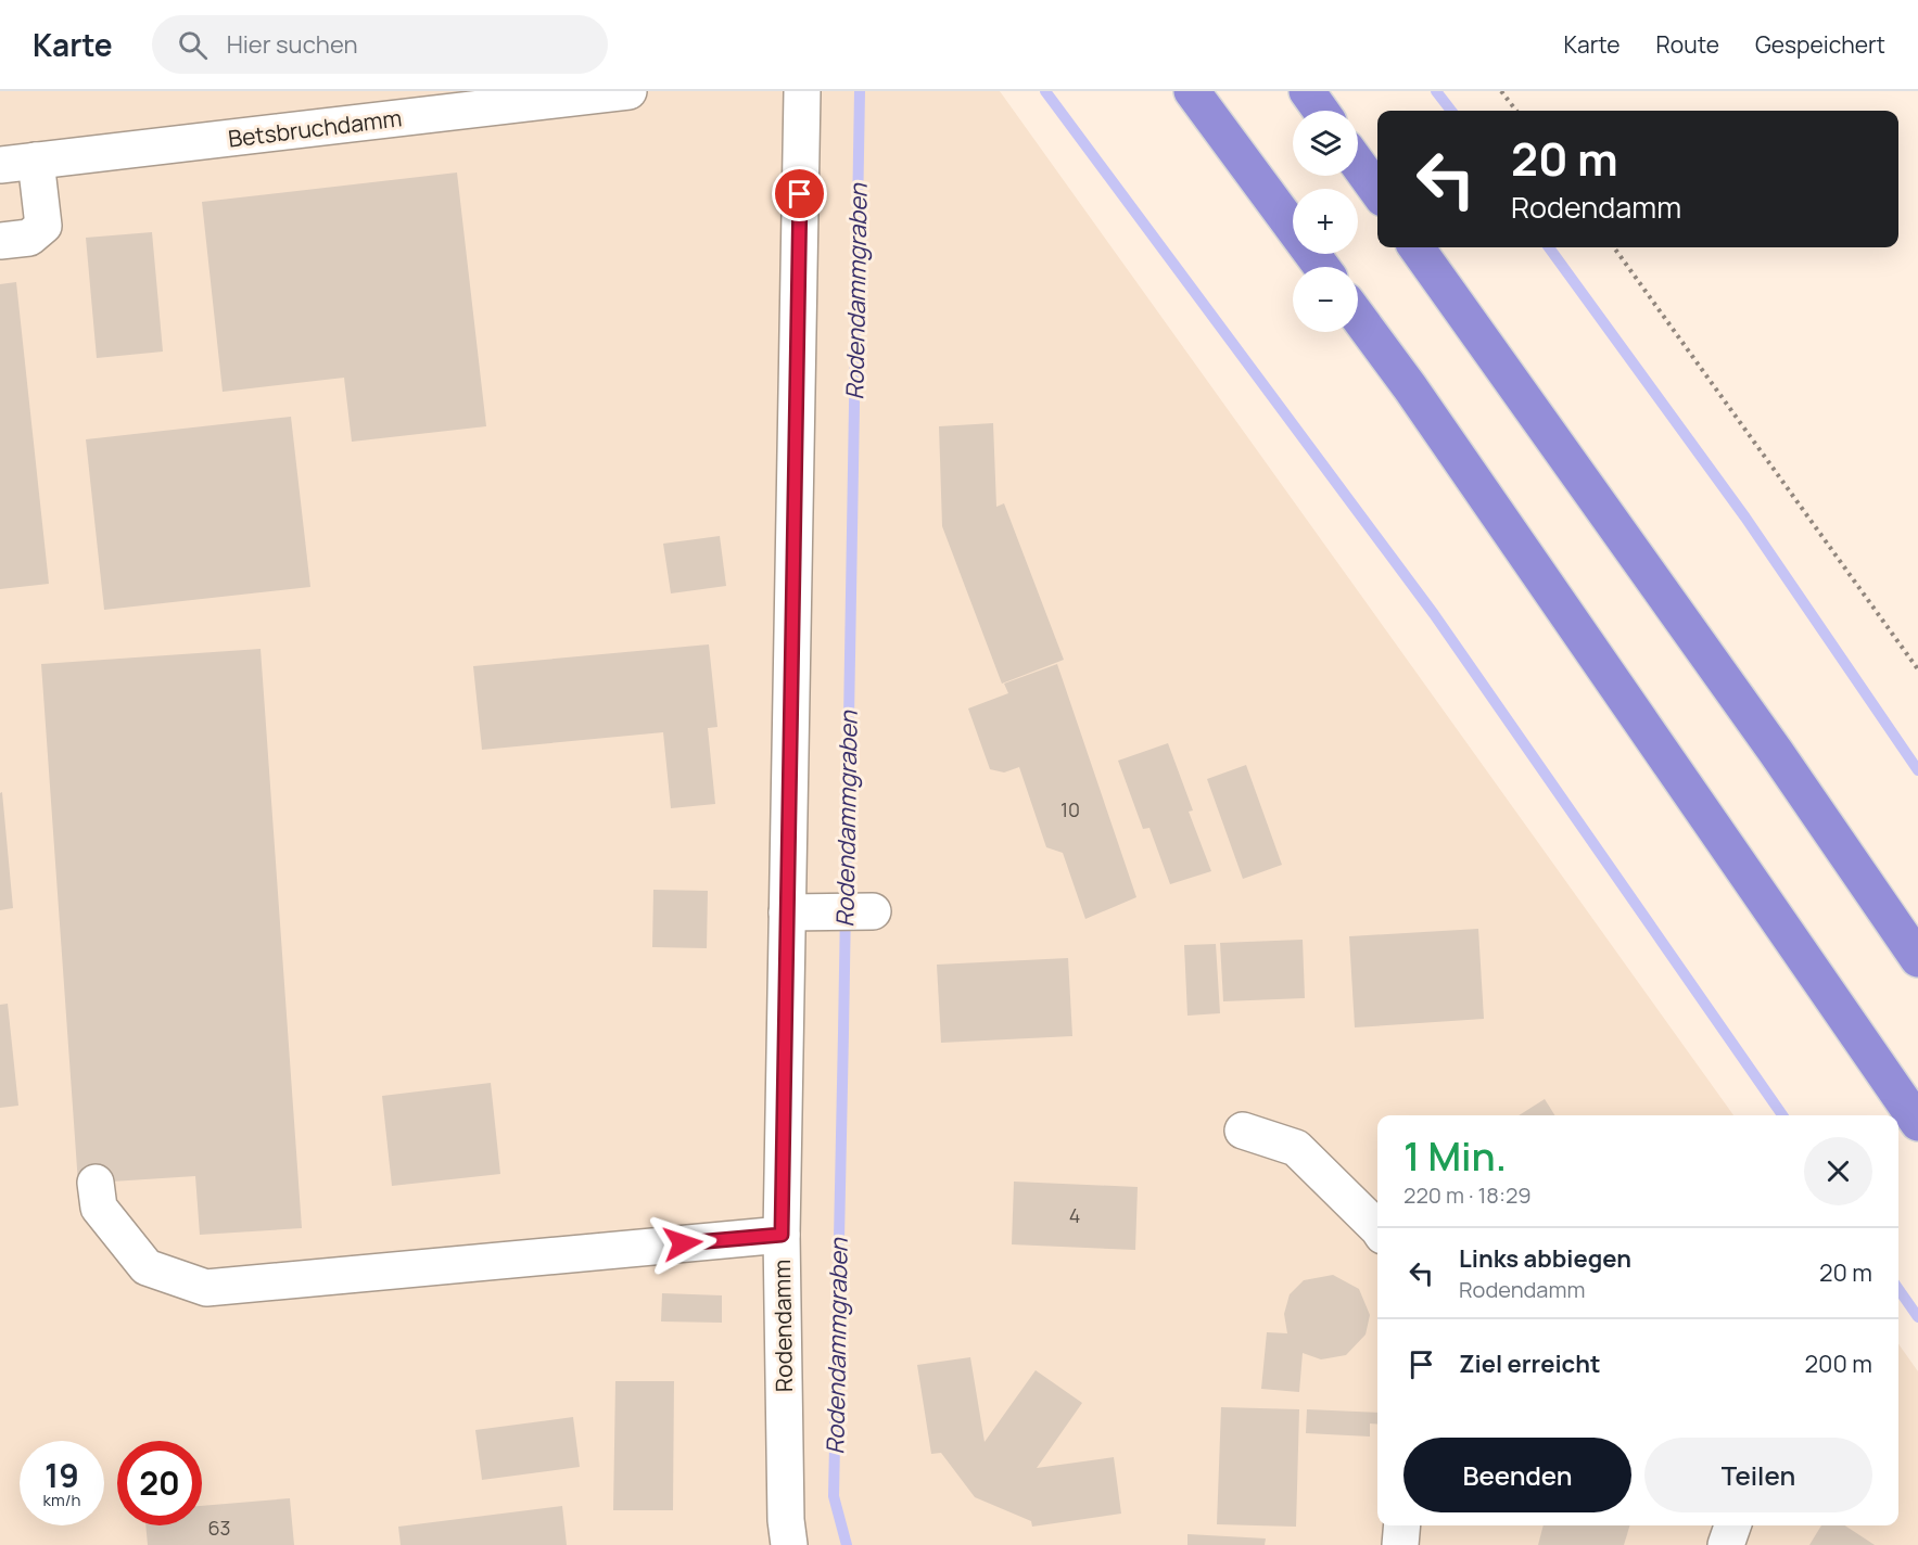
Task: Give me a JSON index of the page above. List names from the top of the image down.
{
  "streets": {
    "street": ["Betsbruchdamm", "Rodendamm"]
  },
  "water": ["Rodendammgraben"],
  "house_numbers": ["10", "4", "63"],
  "page": {
    "header": "Karte",
    "search": "Hier suchen",
    "nav": ["Karte", "Route", "Gespeichert"],
    "map_buttons": ["+", "−"],
    "turn": ["20 m", "Rodendamm"],
    "heading": ["1 Min.", "220 m · 18:29"],
    "list": [
      {
        "name": "Links abbiegen",
        "note": "Rodendamm",
        "value": "20 m"
      },
      {
        "name": "Ziel erreicht",
        "value": "200 m"
      }
    ],
    "buttons": ["Beenden", "Teilen"],
    "speed": "19 km/h",
    "limit": "20"
  }
}
